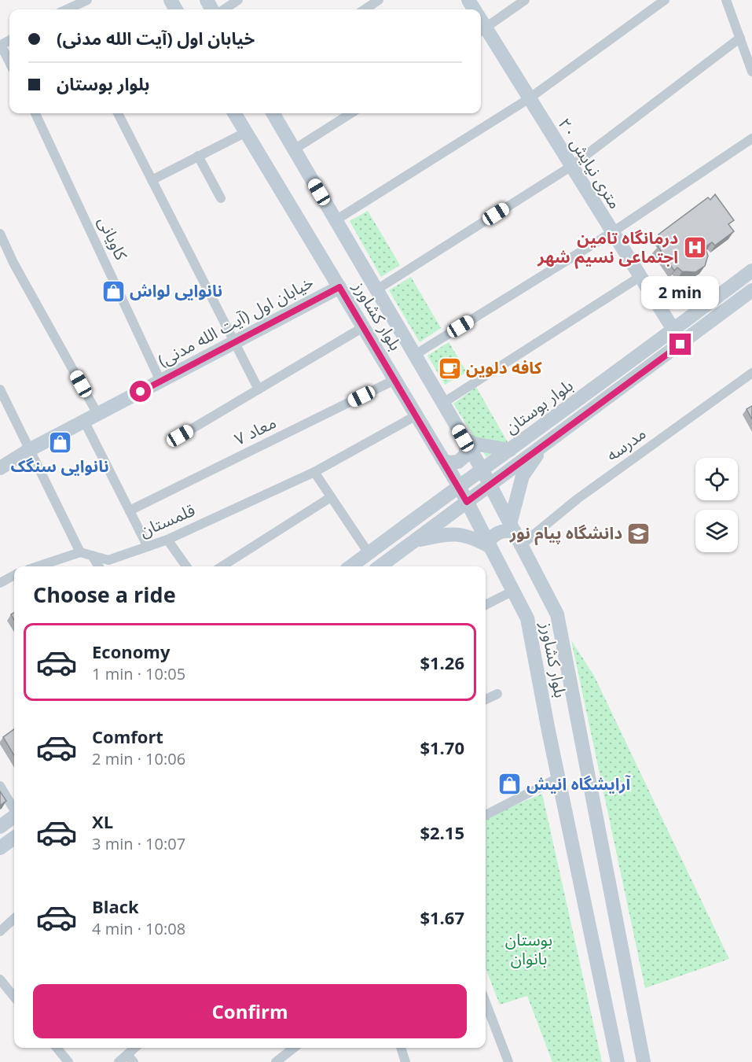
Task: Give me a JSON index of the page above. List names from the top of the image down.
{
  "streets": {
    "street": [
      "۲۰ متری نیایش",
      "کاویانی",
      "بلوار کشاورز",
      "خیابان اول (آیت الله مدنی)",
      "بلوار بوستان",
      "معاد ۷",
      "مدرسه",
      "قلمستان"
    ]
  },
  "crossings": [
    ["۲۰ متری نیایش", "بلوار بوستان"],
    ["کاویانی", "خیابان اول (آیت الله مدنی)"],
    ["بلوار کشاورز", "خیابان اول (آیت الله مدنی)"],
    ["بلوار کشاورز", "بلوار بوستان"],
    ["بلوار کشاورز", "معاد ۷"],
    ["بلوار کشاورز", "مدرسه"],
    ["بلوار کشاورز", "قلمستان"]
  ],
  "parks": ["بوستان بانوان"],
  "places": {
    "hospital": ["درمانگاه تامین اجتماعی نسیم شهر"],
    "shop": ["نانوایی لواش", "نانوایی سنگک", "آرایشگاه انیش"],
    "cafe": ["کافه دلوین"],
    "school or university": ["دانشگاه پیام نور"]
  },
  "page": {
    "banner": ["خیابان اول (آیت الله مدنی)", "بلوار بوستان"],
    "bubble": "2 min",
    "heading": "Choose a ride",
    "list": [
      {
        "name": "Economy",
        "note": "1 min · 10:05",
        "value": "$1.26"
      },
      {
        "name": "Comfort",
        "note": "2 min · 10:06",
        "value": "$1.70"
      },
      {
        "name": "XL",
        "note": "3 min · 10:07",
        "value": "$2.15"
      },
      {
        "name": "Black",
        "note": "4 min · 10:08",
        "value": "$1.67"
      }
    ],
    "buttons": "Confirm"
  }
}
